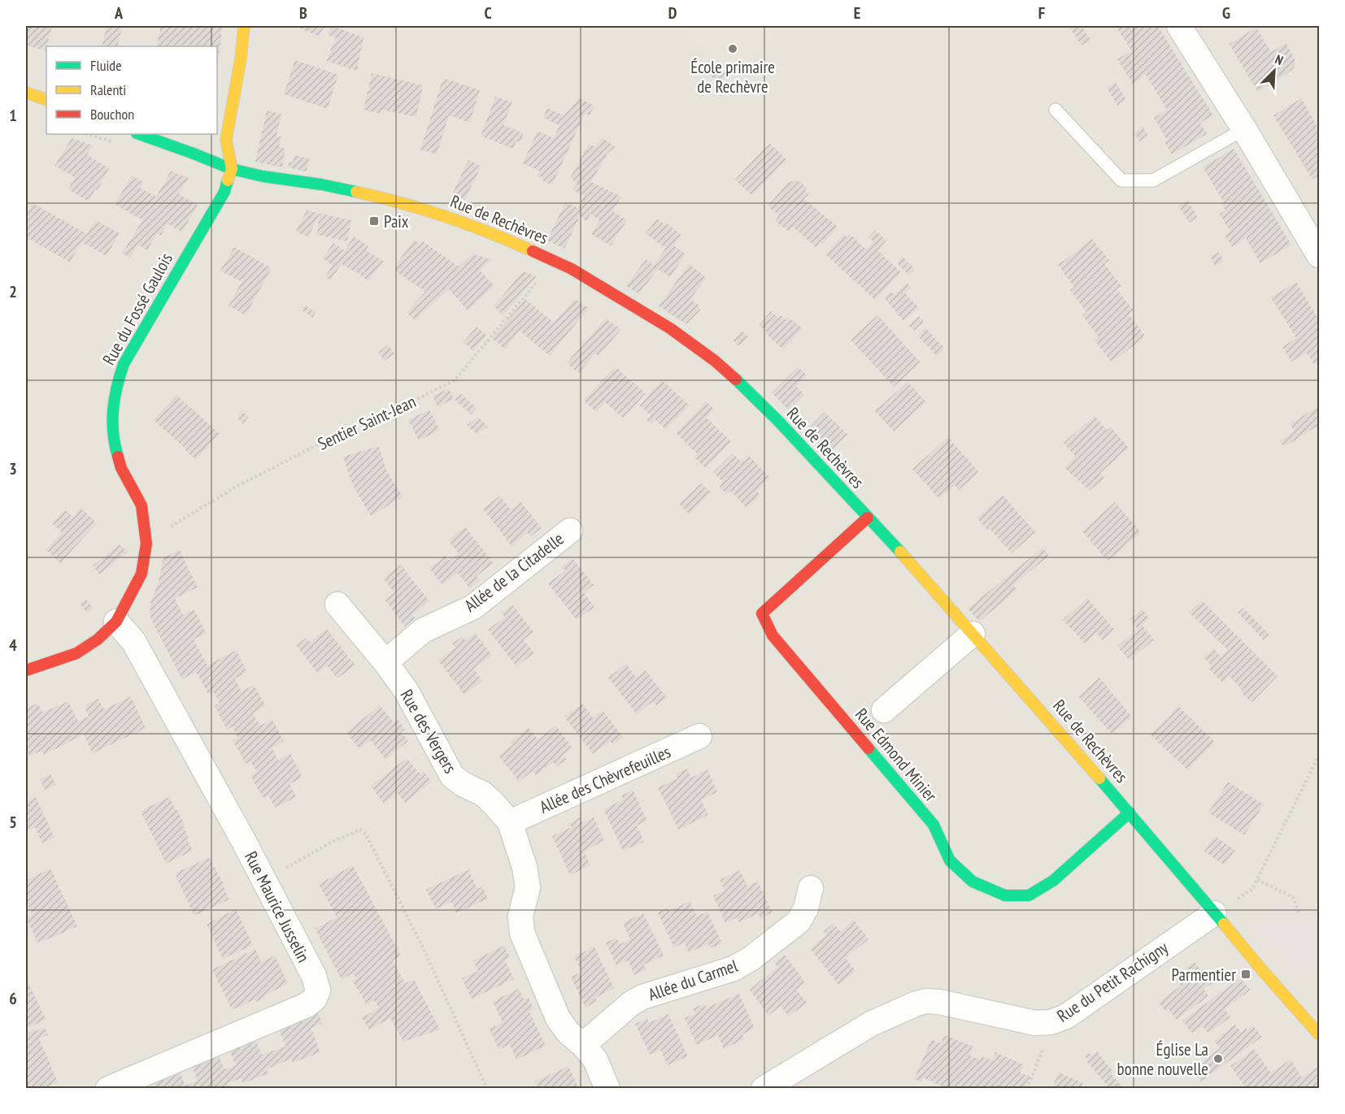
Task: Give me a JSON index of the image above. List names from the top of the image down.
{
  "streets": {
    "street": [
      "Rue de Rechèvres",
      "Rue du Fossé Gaulois",
      "Allée de la Citadelle",
      "Rue des Vergers",
      "Rue Edmond Minier",
      "Allée des Chèvrefeuilles",
      "Rue Maurice Jusselin",
      "Allée du Carmel",
      "Rue du Petit Rachigny"
    ],
    "path": ["Sentier Saint-Jean"]
  },
  "crossings": [
    ["Rue de Rechèvres", "Rue du Fossé Gaulois"],
    ["Rue de Rechèvres", "Sentier Saint-Jean"],
    ["Rue de Rechèvres", "Rue Edmond Minier"],
    ["Rue de Rechèvres", "Rue du Petit Rachigny"],
    ["Rue du Fossé Gaulois", "Sentier Saint-Jean"],
    ["Rue du Fossé Gaulois", "Rue Maurice Jusselin"],
    ["Allée de la Citadelle", "Rue des Vergers"],
    ["Rue des Vergers", "Allée des Chèvrefeuilles"],
    ["Rue des Vergers", "Allée du Carmel"]
  ],
  "places": {
    "other": ["École primaire de Rechèvre", "Église La bonne nouvelle"],
    "transit": ["Paix", "Parmentier"]
  },
  "legend": ["Fluide", "Ralenti", "Bouchon"],
  "north": "top right",
  "grid": {
    "columns": [
      "A",
      "B",
      "C",
      "D",
      "E",
      "F",
      "G"
    ],
    "rows": [
      "1",
      "2",
      "3",
      "4",
      "5",
      "6"
    ]
  }
}
